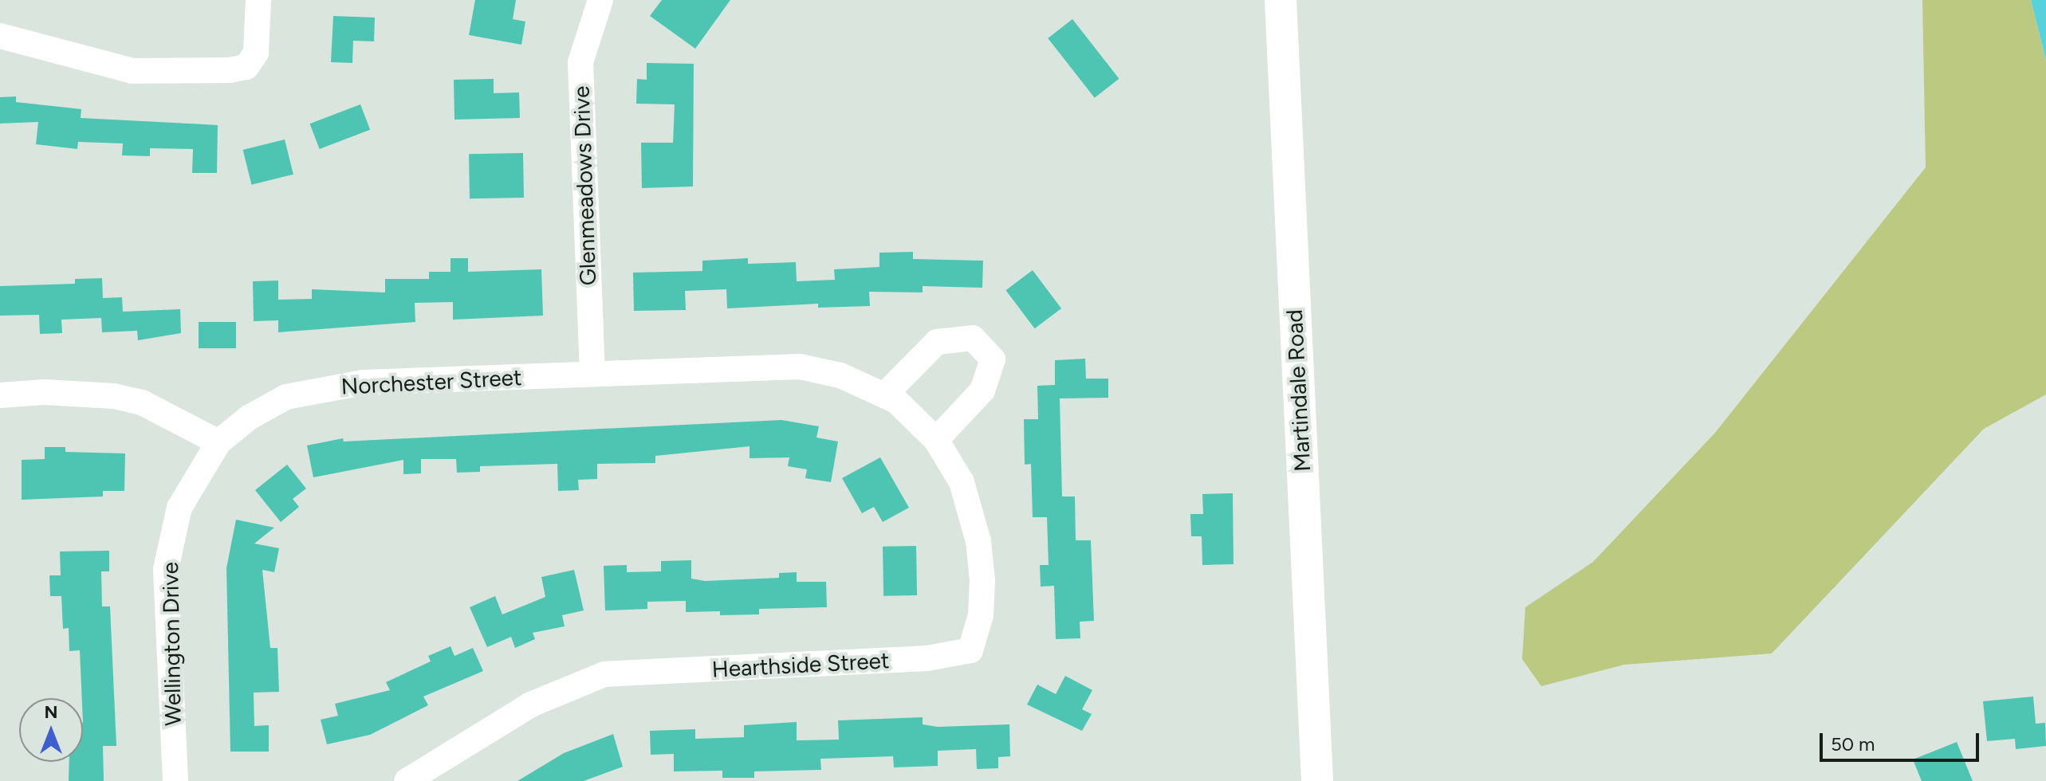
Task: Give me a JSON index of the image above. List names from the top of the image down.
{
  "streets": {
    "street": [
      "Glenmeadows Drive",
      "Norchester Street",
      "Martindale Road",
      "Wellington Drive",
      "Hearthside Street"
    ]
  },
  "crossings": [
    ["Glenmeadows Drive", "Norchester Street"],
    ["Norchester Street", "Wellington Drive"],
    ["Norchester Street", "Hearthside Street"]
  ],
  "scale_bar": "50 m",
  "north": "top"
}
